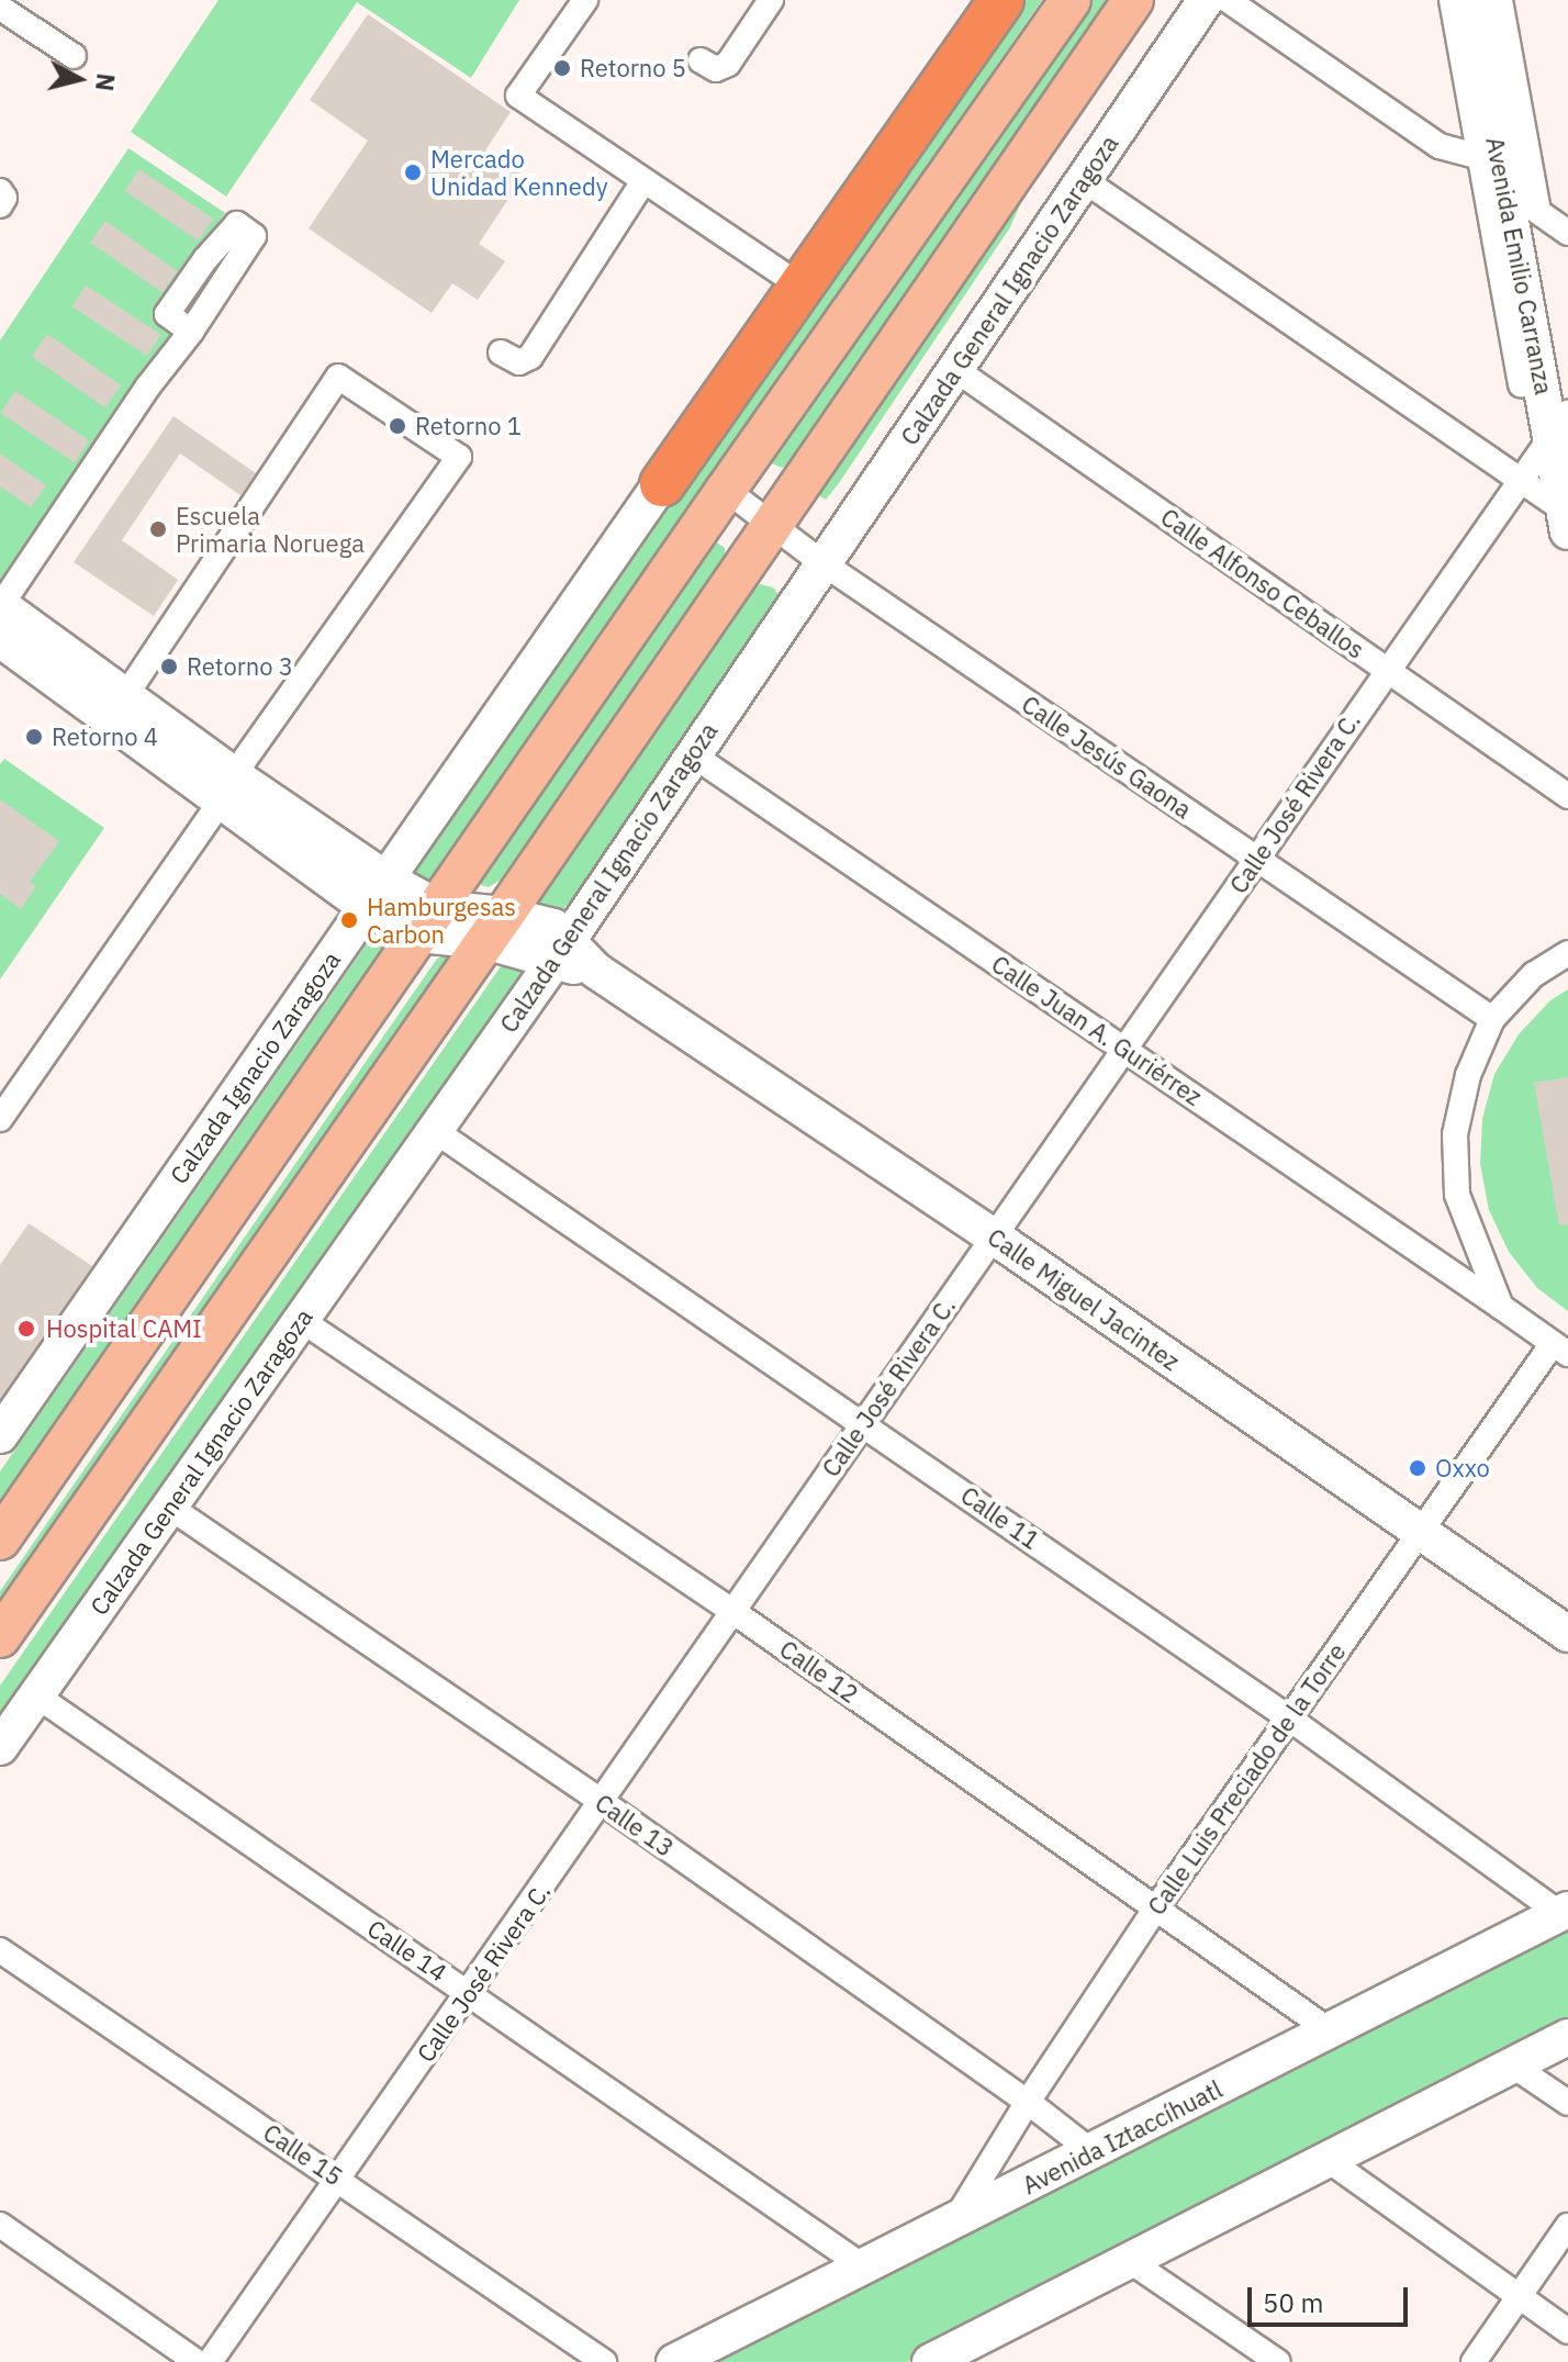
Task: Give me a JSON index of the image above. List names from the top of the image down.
{
  "streets": {
    "main road": [
      "Avenida Emilio Carranza",
      "Calzada General Ignacio Zaragoza",
      "Calzada Ignacio Zaragoza",
      "Calle Miguel Jacintez",
      "Avenida Iztaccíhuatl"
    ],
    "street": [
      "Calle Alfonso Ceballos",
      "Calle Jesús Gaona",
      "Calle José Rivera C.",
      "Calle Juan A. Guriérrez",
      "Calle 11",
      "Calle 12",
      "Calle Luis Preciado de la Torre",
      "Calle 13",
      "Calle 14",
      "Calle 15"
    ]
  },
  "crossings": [
    ["Avenida Emilio Carranza", "Calle José Rivera C."],
    ["Calzada General Ignacio Zaragoza", "Calle Alfonso Ceballos"],
    ["Calzada General Ignacio Zaragoza", "Calle Jesús Gaona"],
    ["Calzada General Ignacio Zaragoza", "Calle Juan A. Guriérrez"],
    ["Calzada General Ignacio Zaragoza", "Calle Miguel Jacintez"],
    ["Calzada General Ignacio Zaragoza", "Calle 11"],
    ["Calzada General Ignacio Zaragoza", "Calle 12"],
    ["Calzada General Ignacio Zaragoza", "Calle 13"],
    ["Calzada General Ignacio Zaragoza", "Calle 14"],
    ["Calle Alfonso Ceballos", "Calle José Rivera C."],
    ["Calle Jesús Gaona", "Calle José Rivera C."],
    ["Calle José Rivera C.", "Calle Juan A. Guriérrez"],
    ["Calle José Rivera C.", "Calle Miguel Jacintez"],
    ["Calle José Rivera C.", "Calle 11"],
    ["Calle José Rivera C.", "Calle 12"],
    ["Calle José Rivera C.", "Calle 13"],
    ["Calle José Rivera C.", "Calle 14"],
    ["Calle José Rivera C.", "Calle 15"],
    ["Calle Juan A. Guriérrez", "Calle Luis Preciado de la Torre"],
    ["Calle Miguel Jacintez", "Calle Luis Preciado de la Torre"],
    ["Calle 11", "Calle Luis Preciado de la Torre"],
    ["Calle 11", "Avenida Iztaccíhuatl"],
    ["Calle 12", "Calle Luis Preciado de la Torre"],
    ["Calle 12", "Avenida Iztaccíhuatl"],
    ["Calle Luis Preciado de la Torre", "Calle 13"],
    ["Calle Luis Preciado de la Torre", "Avenida Iztaccíhuatl"],
    ["Calle 13", "Avenida Iztaccíhuatl"],
    ["Calle 14", "Avenida Iztaccíhuatl"]
  ],
  "places": [
    "Retorno 5",
    "Mercado Unidad Kennedy",
    "Retorno 1",
    "Escuela Primaria Noruega",
    "Retorno 3",
    "Retorno 4",
    "Hamburgesas Carbon",
    "Hospital CAMI",
    "Oxxo"
  ],
  "scale_bar": "50 m",
  "north": "right"
}
